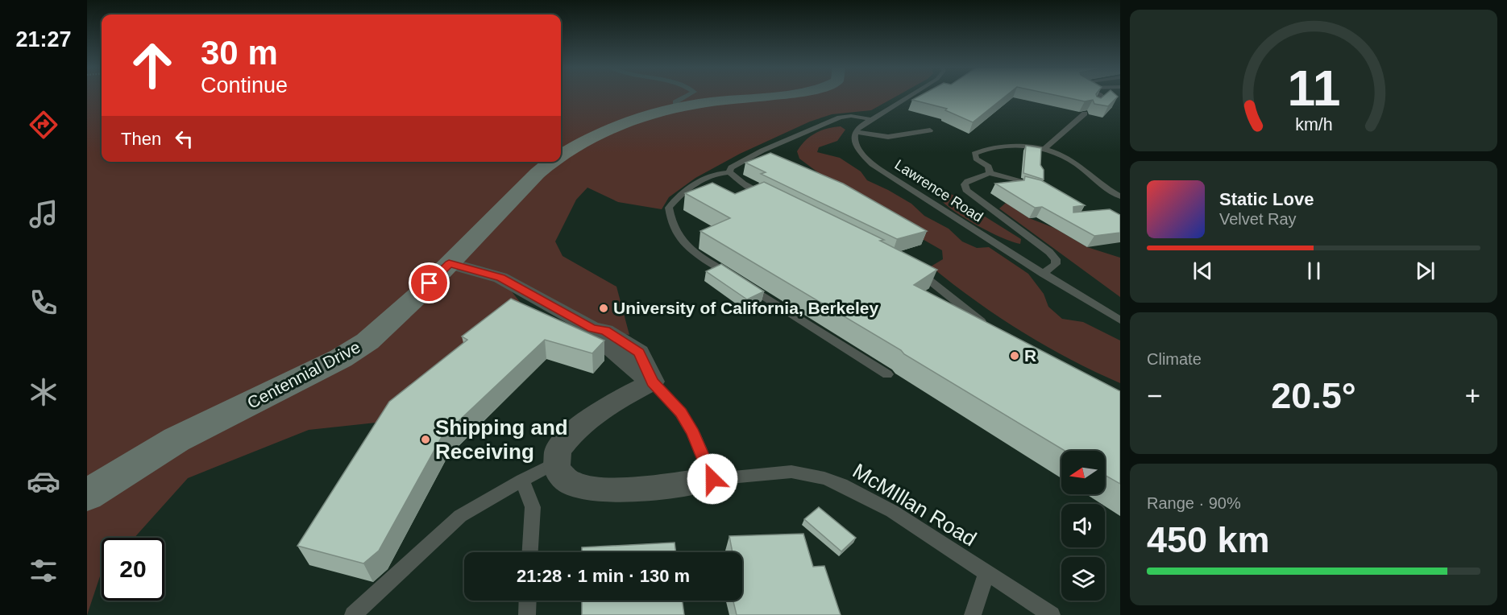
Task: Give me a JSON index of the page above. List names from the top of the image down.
{
  "streets": {
    "street": ["Centennial Drive"],
    "lane": ["Lawrence Road", "McMIllan Road"]
  },
  "places": ["University of California, Berkeley", "R", "Shipping and Receiving"],
  "north": "left",
  "page": {
    "tabs": "21:27",
    "turn": ["30 m", "Continue"],
    "then": "Then",
    "song": ["Static Love", "Velvet Ray"],
    "tile": [
      "Climate",
      ["Range · 90%", "450 km"]
    ],
    "heat": ["−", "20.5°", "+"],
    "limit": "20",
    "trip": "21:28 · 1 min · 130 m",
    "gauge": ["11", "km/h"]
  }
}
